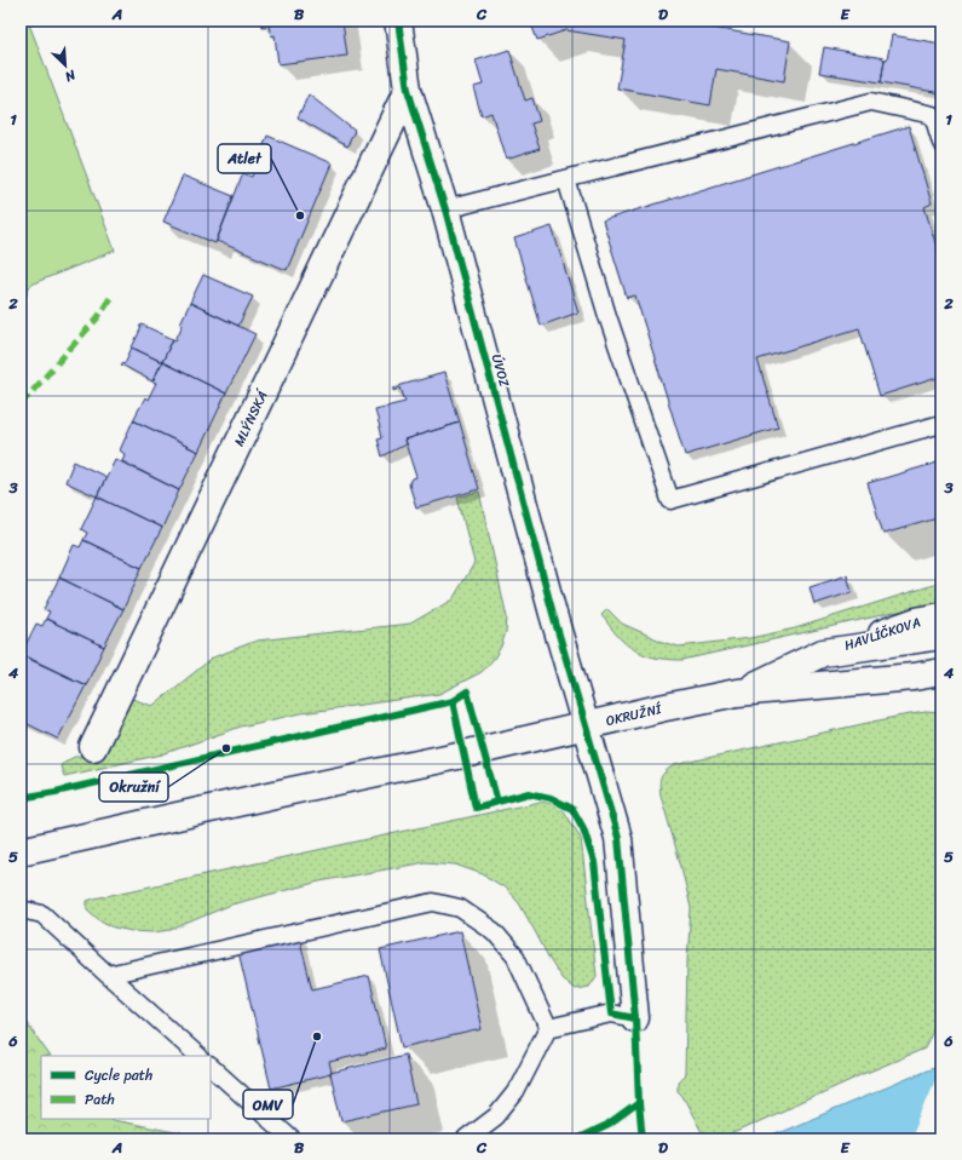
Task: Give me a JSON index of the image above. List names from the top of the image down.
{
  "streets": {
    "street": [
      "ÚVOZ",
      "MLÝNSKÁ",
      "HAVLÍČKOVA",
      "OKRUŽNÍ"
    ]
  },
  "crossings": [
    ["ÚVOZ", "MLÝNSKÁ"],
    ["ÚVOZ", "OKRUŽNÍ"],
    ["HAVLÍČKOVA", "OKRUŽNÍ"]
  ],
  "places": ["Atlet", "Okružní", "OMV"],
  "legend": ["Cycle path", "Path"],
  "north": "bottom right",
  "grid": {
    "columns": [
      "A",
      "B",
      "C",
      "D",
      "E"
    ],
    "rows": [
      "1",
      "2",
      "3",
      "4",
      "5",
      "6"
    ]
  }
}
